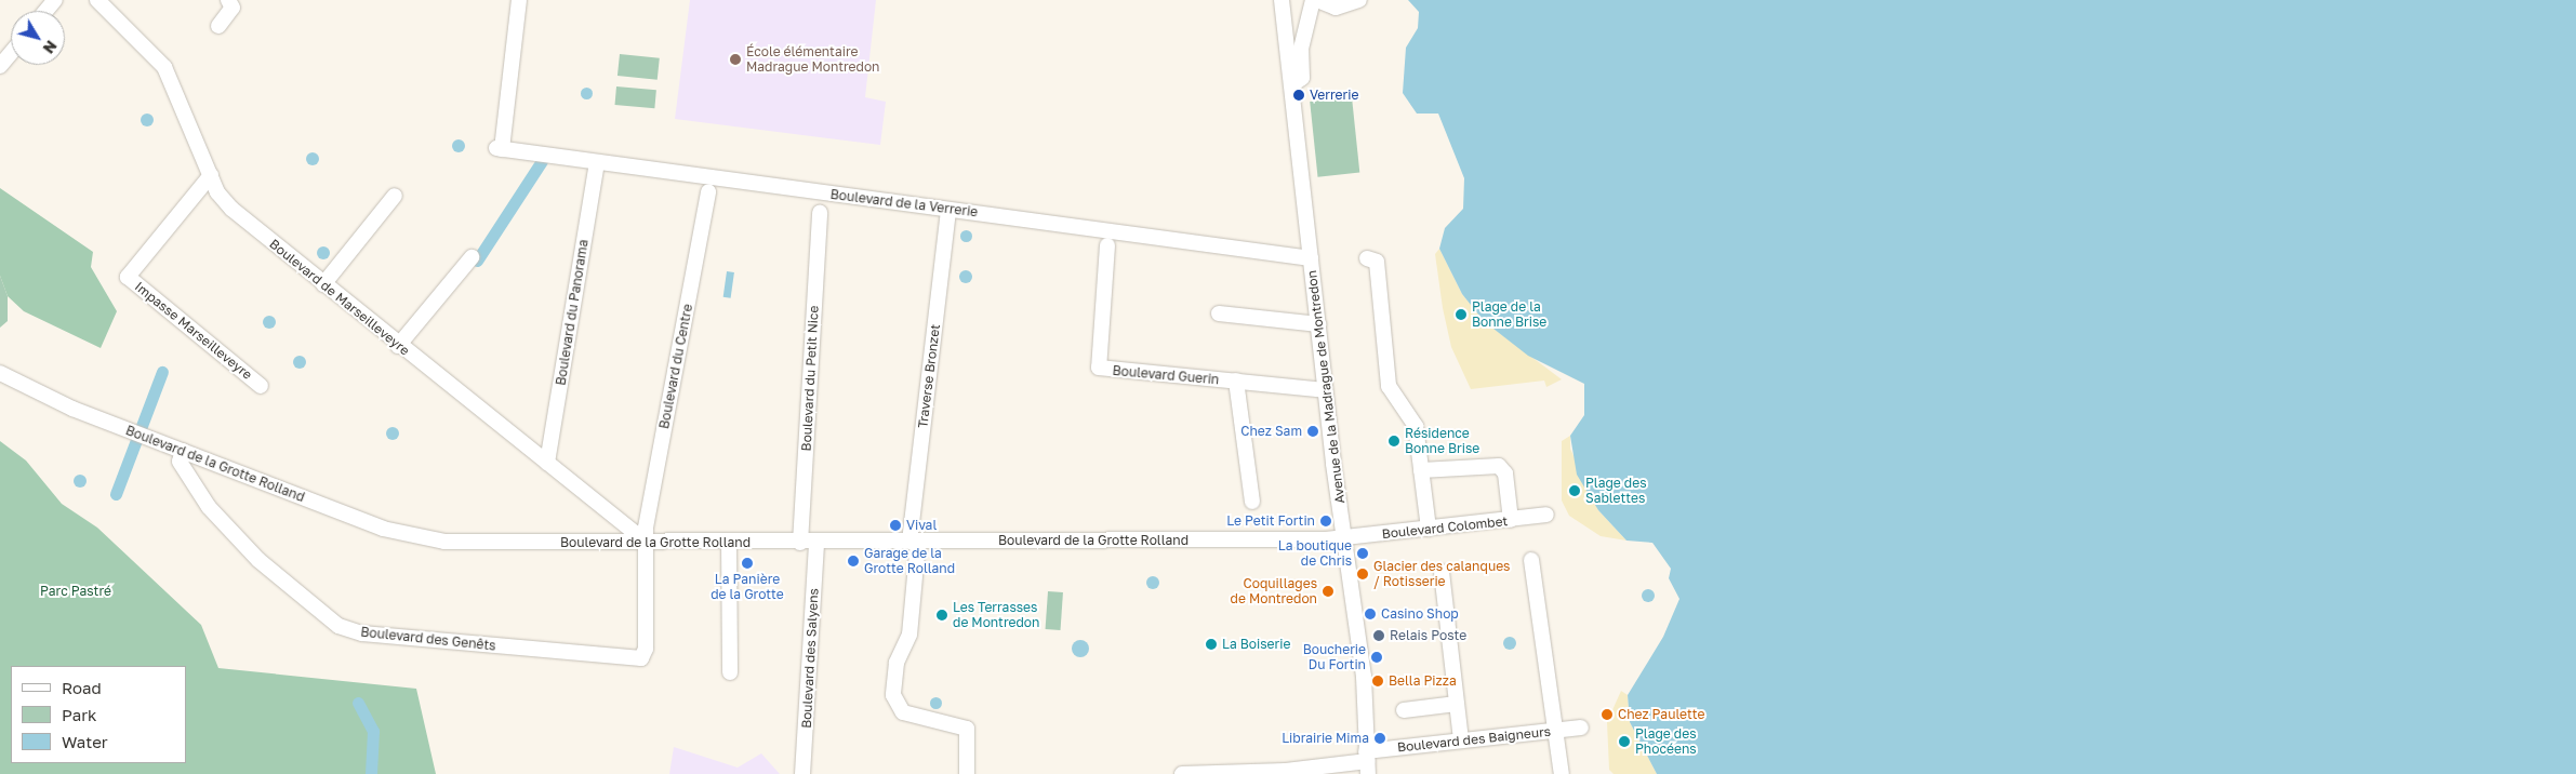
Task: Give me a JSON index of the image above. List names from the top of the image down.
{
  "streets": {
    "street": [
      "Boulevard de la Verrerie",
      "Boulevard de Marseilleveyre",
      "Boulevard du Panorama",
      "Impasse Marseilleveyre",
      "Boulevard du Centre",
      "Boulevard Guerin",
      "Traverse Bronzet",
      "Boulevard du Petit Nice",
      "Avenue de la Madrague de Montredon",
      "Boulevard de la Grotte Rolland",
      "Boulevard Colombet",
      "Boulevard des Genêts",
      "Boulevard des Salyens",
      "Boulevard des Baigneurs"
    ]
  },
  "crossings": [
    ["Boulevard de la Verrerie", "Boulevard du Panorama"],
    ["Boulevard de la Verrerie", "Traverse Bronzet"],
    ["Boulevard de la Verrerie", "Avenue de la Madrague de Montredon"],
    ["Boulevard de Marseilleveyre", "Boulevard du Panorama"],
    ["Boulevard de Marseilleveyre", "Impasse Marseilleveyre"],
    ["Boulevard de Marseilleveyre", "Boulevard du Centre"],
    ["Boulevard de Marseilleveyre", "Boulevard de la Grotte Rolland"],
    ["Boulevard de Marseilleveyre", "Boulevard des Genêts"],
    ["Boulevard du Centre", "Boulevard de la Grotte Rolland"],
    ["Boulevard du Centre", "Boulevard des Genêts"],
    ["Boulevard Guerin", "Avenue de la Madrague de Montredon"],
    ["Traverse Bronzet", "Boulevard de la Grotte Rolland"],
    ["Boulevard du Petit Nice", "Boulevard de la Grotte Rolland"],
    ["Avenue de la Madrague de Montredon", "Boulevard de la Grotte Rolland"],
    ["Avenue de la Madrague de Montredon", "Boulevard Colombet"],
    ["Avenue de la Madrague de Montredon", "Boulevard des Baigneurs"],
    ["Boulevard de la Grotte Rolland", "Boulevard Colombet"],
    ["Boulevard de la Grotte Rolland", "Boulevard des Genêts"],
    ["Boulevard de la Grotte Rolland", "Boulevard des Salyens"]
  ],
  "parks": ["Parc Pastré"],
  "places": [
    "École élémentaire Madrague Montredon",
    "Verrerie",
    "Plage de la Bonne Brise",
    "Chez Sam",
    "Résidence Bonne Brise",
    "Plage des Sablettes",
    "Le Petit Fortin",
    "Vival",
    "La boutique de Chris",
    "Garage de la Grotte Rolland",
    "La Panière de la Grotte",
    "Glacier des calanques / Rotisserie",
    "Coquillages de Montredon",
    "Casino Shop",
    "Les Terrasses de Montredon",
    "Relais Poste",
    "La Boiserie",
    "Boucherie Du Fortin",
    "Bella Pizza",
    "Chez Paulette",
    "Librairie Mima",
    "Plage des Phocéens"
  ],
  "legend": ["Road", "Park", "Water"],
  "north": "bottom right"
}
